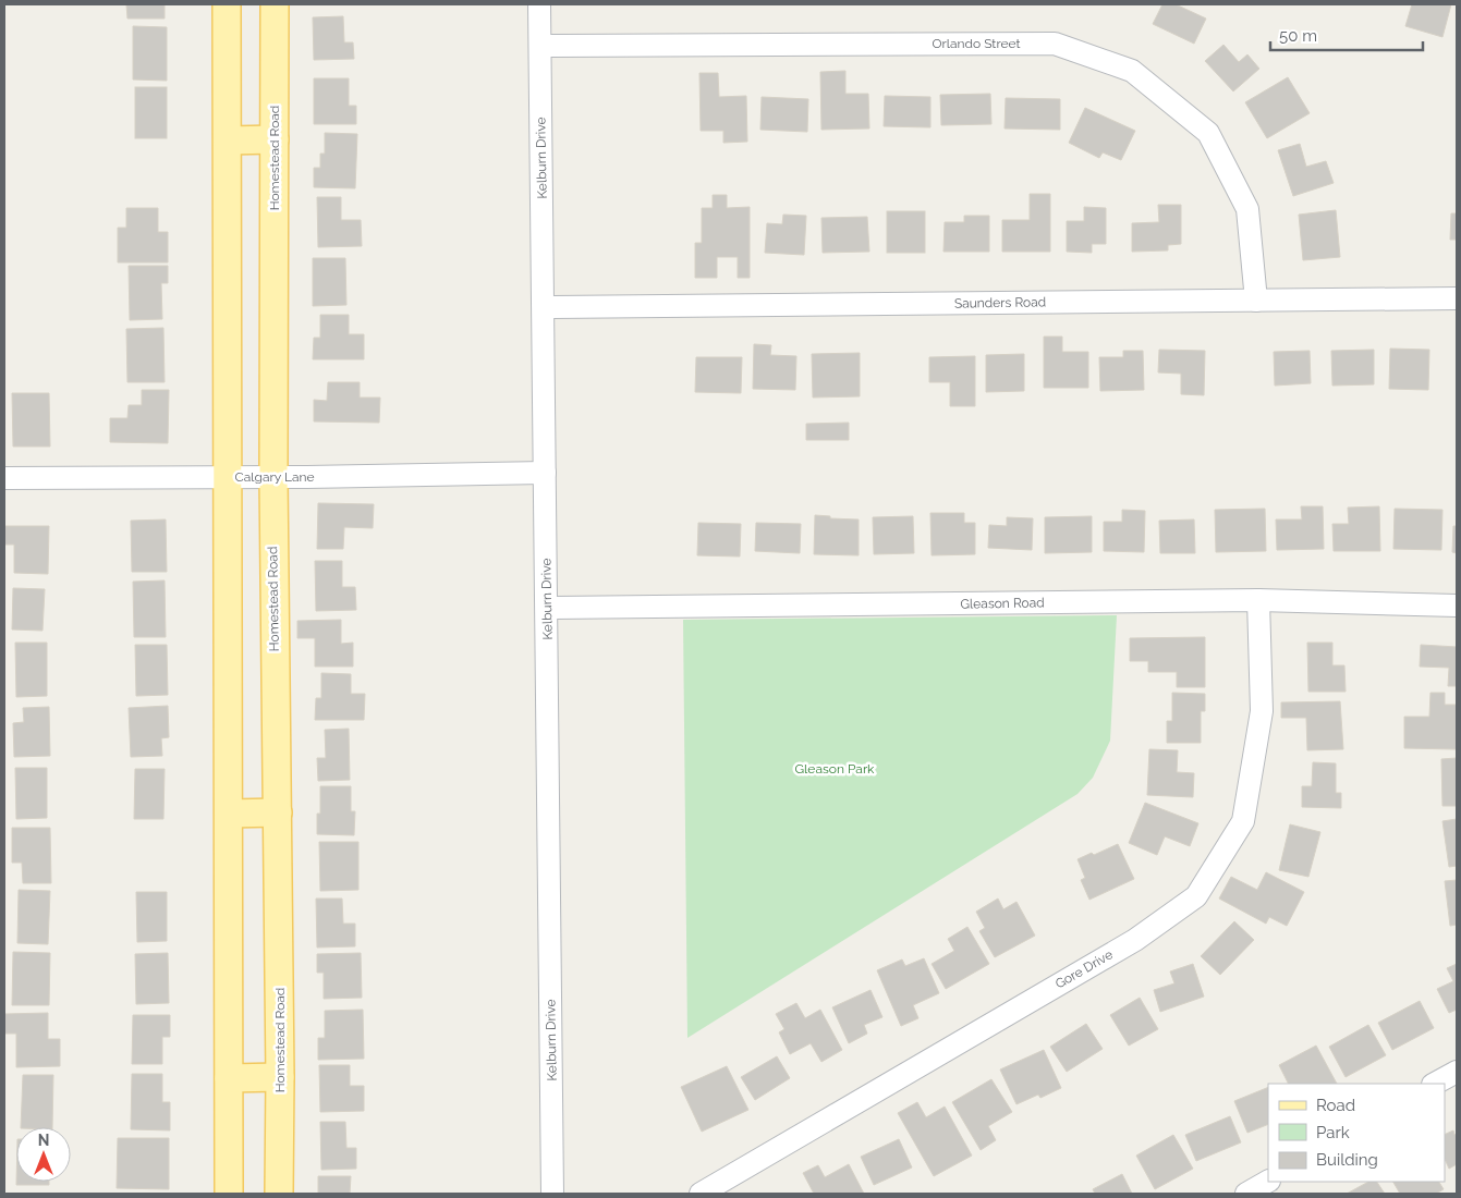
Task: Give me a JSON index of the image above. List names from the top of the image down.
{
  "streets": {
    "main road": ["Homestead Road"],
    "street": [
      "Orlando Street",
      "Kelburn Drive",
      "Saunders Road",
      "Calgary Lane",
      "Gleason Road",
      "Gore Drive"
    ]
  },
  "crossings": [
    ["Orlando Street", "Kelburn Drive"],
    ["Orlando Street", "Saunders Road"],
    ["Homestead Road", "Calgary Lane"],
    ["Kelburn Drive", "Saunders Road"],
    ["Kelburn Drive", "Calgary Lane"],
    ["Kelburn Drive", "Gleason Road"],
    ["Gleason Road", "Gore Drive"]
  ],
  "parks": ["Gleason Park"],
  "legend": ["Road", "Park", "Building"],
  "scale_bar": "50 m",
  "north": "top"
}
